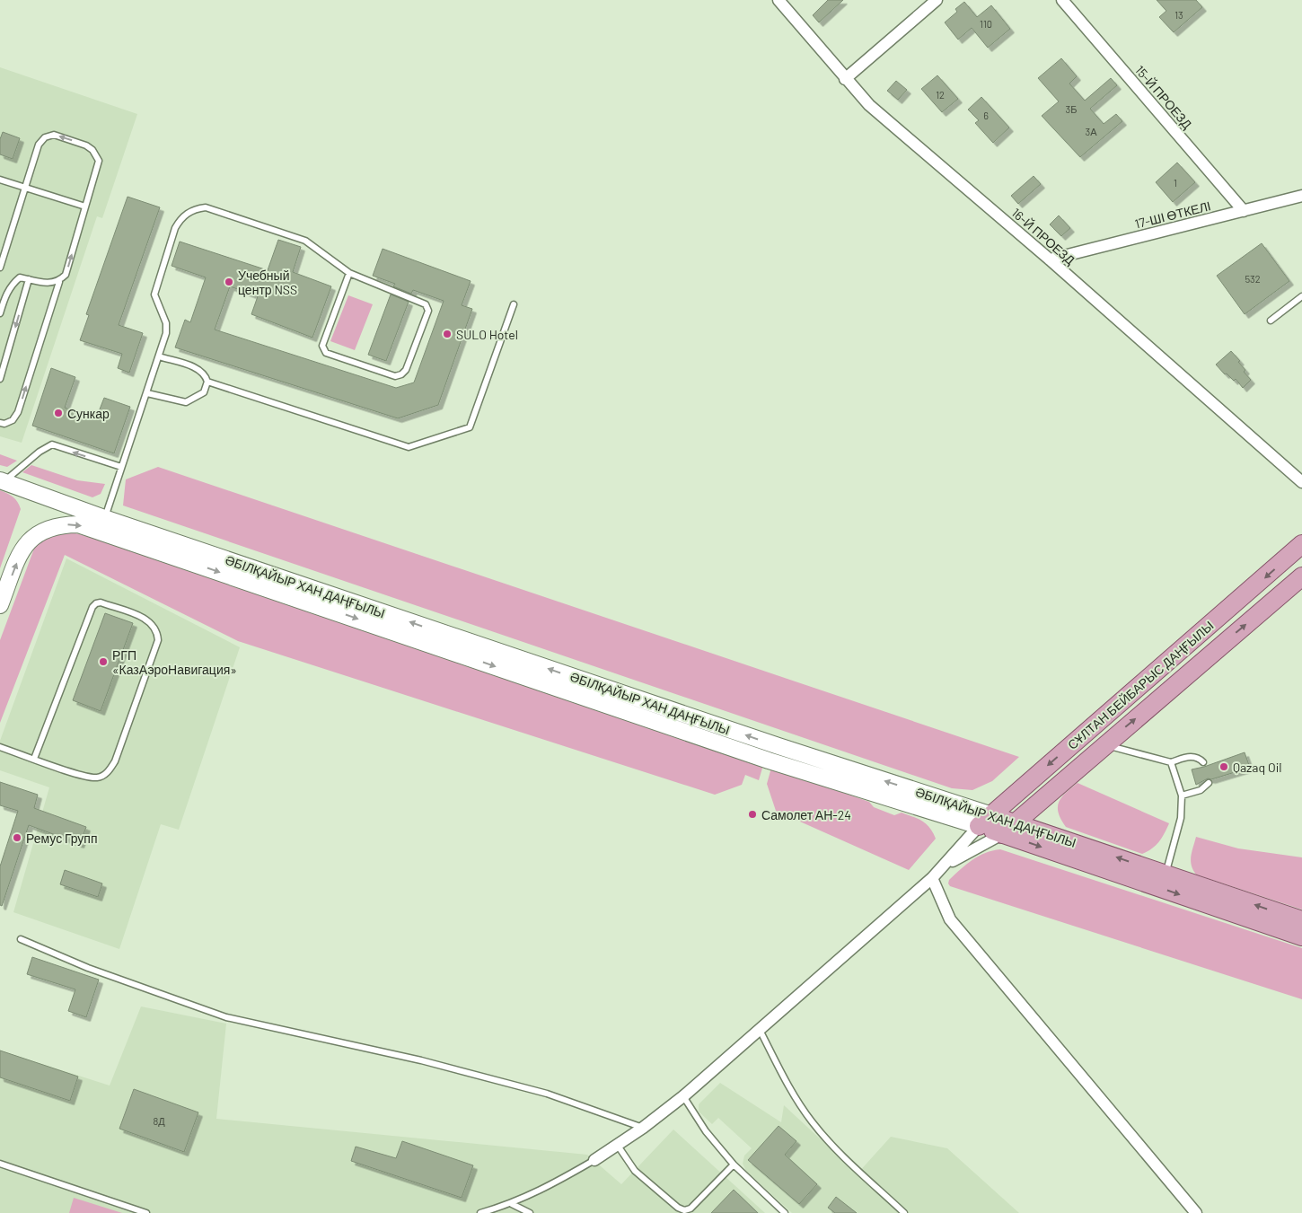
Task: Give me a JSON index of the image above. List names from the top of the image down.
{
  "streets": {
    "main road": ["ӘБІЛҚАЙЫР ХАН ДАҢҒЫЛЫ", "СҰЛТАН БЕЙБАРЫС ДАҢҒЫЛЫ"],
    "street": ["15-Й ПРОЕЗД", "17-ШІ ӨТКЕЛІ", "16-Й ПРОЕЗД"]
  },
  "crossings": [
    ["15-Й ПРОЕЗД", "17-ШІ ӨТКЕЛІ"],
    ["17-ШІ ӨТКЕЛІ", "16-Й ПРОЕЗД"],
    ["ӘБІЛҚАЙЫР ХАН ДАҢҒЫЛЫ", "СҰЛТАН БЕЙБАРЫС ДАҢҒЫЛЫ"]
  ],
  "places": [
    "Учебный центр NSS",
    "SULO Hotel",
    "Сункар",
    "РГП «КазАэроНавигация»",
    "Qazaq Oil",
    "Самолет АН-24",
    "Ремус Групп"
  ],
  "house_numbers": [
    "13",
    "110",
    "12",
    "3Б",
    "6",
    "3А",
    "1",
    "532",
    "8Д"
  ]
}
